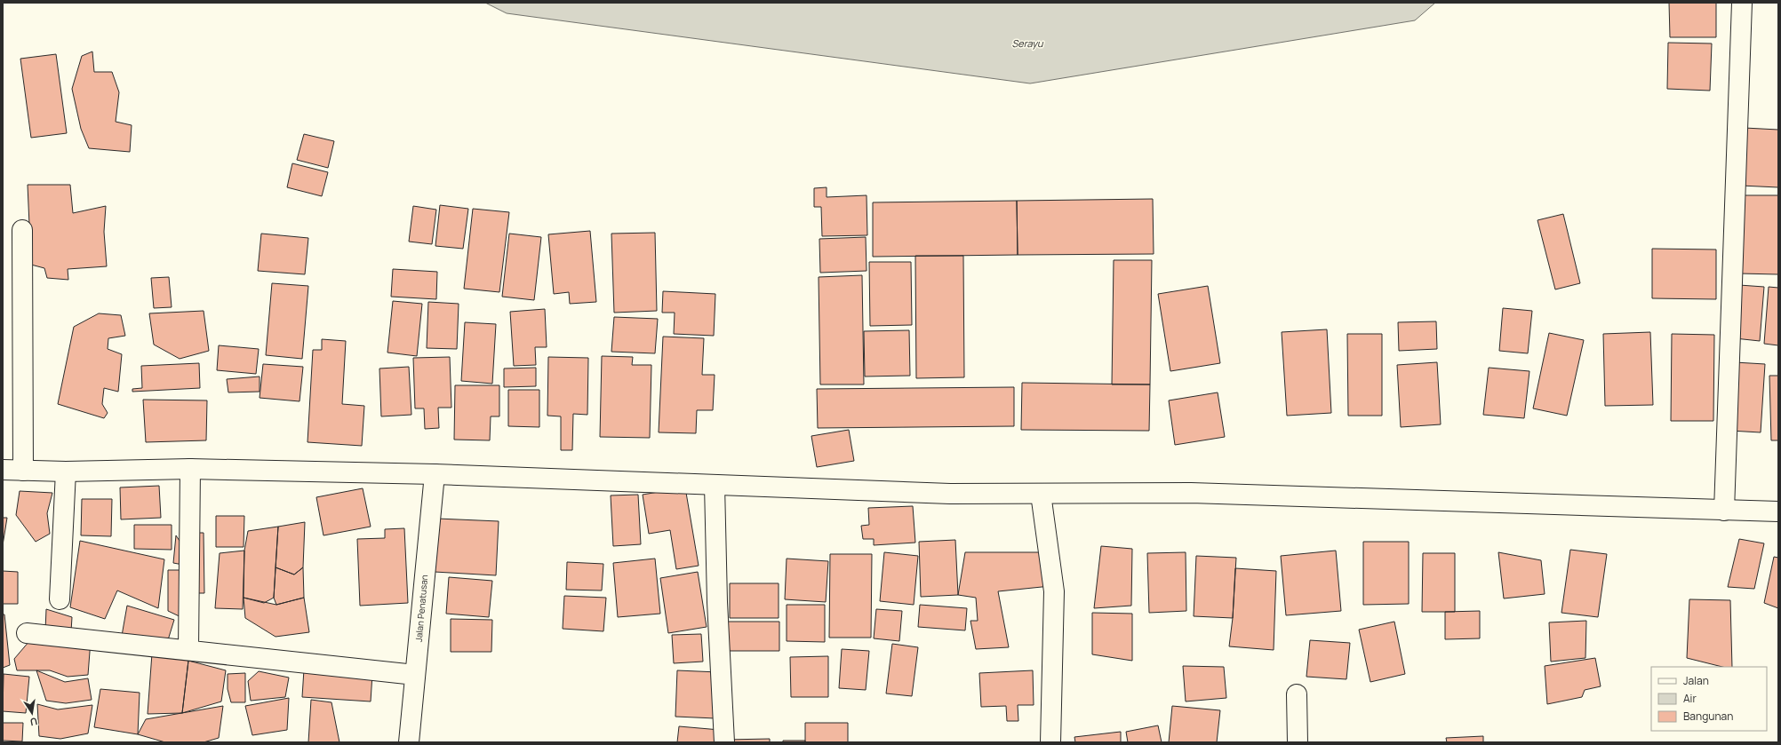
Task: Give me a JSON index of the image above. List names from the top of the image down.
{
  "streets": {
    "street": ["Jalan Penatusan"]
  },
  "water": ["Serayu"],
  "legend": ["Jalan", "Air", "Bangunan"],
  "north": "bottom"
}
